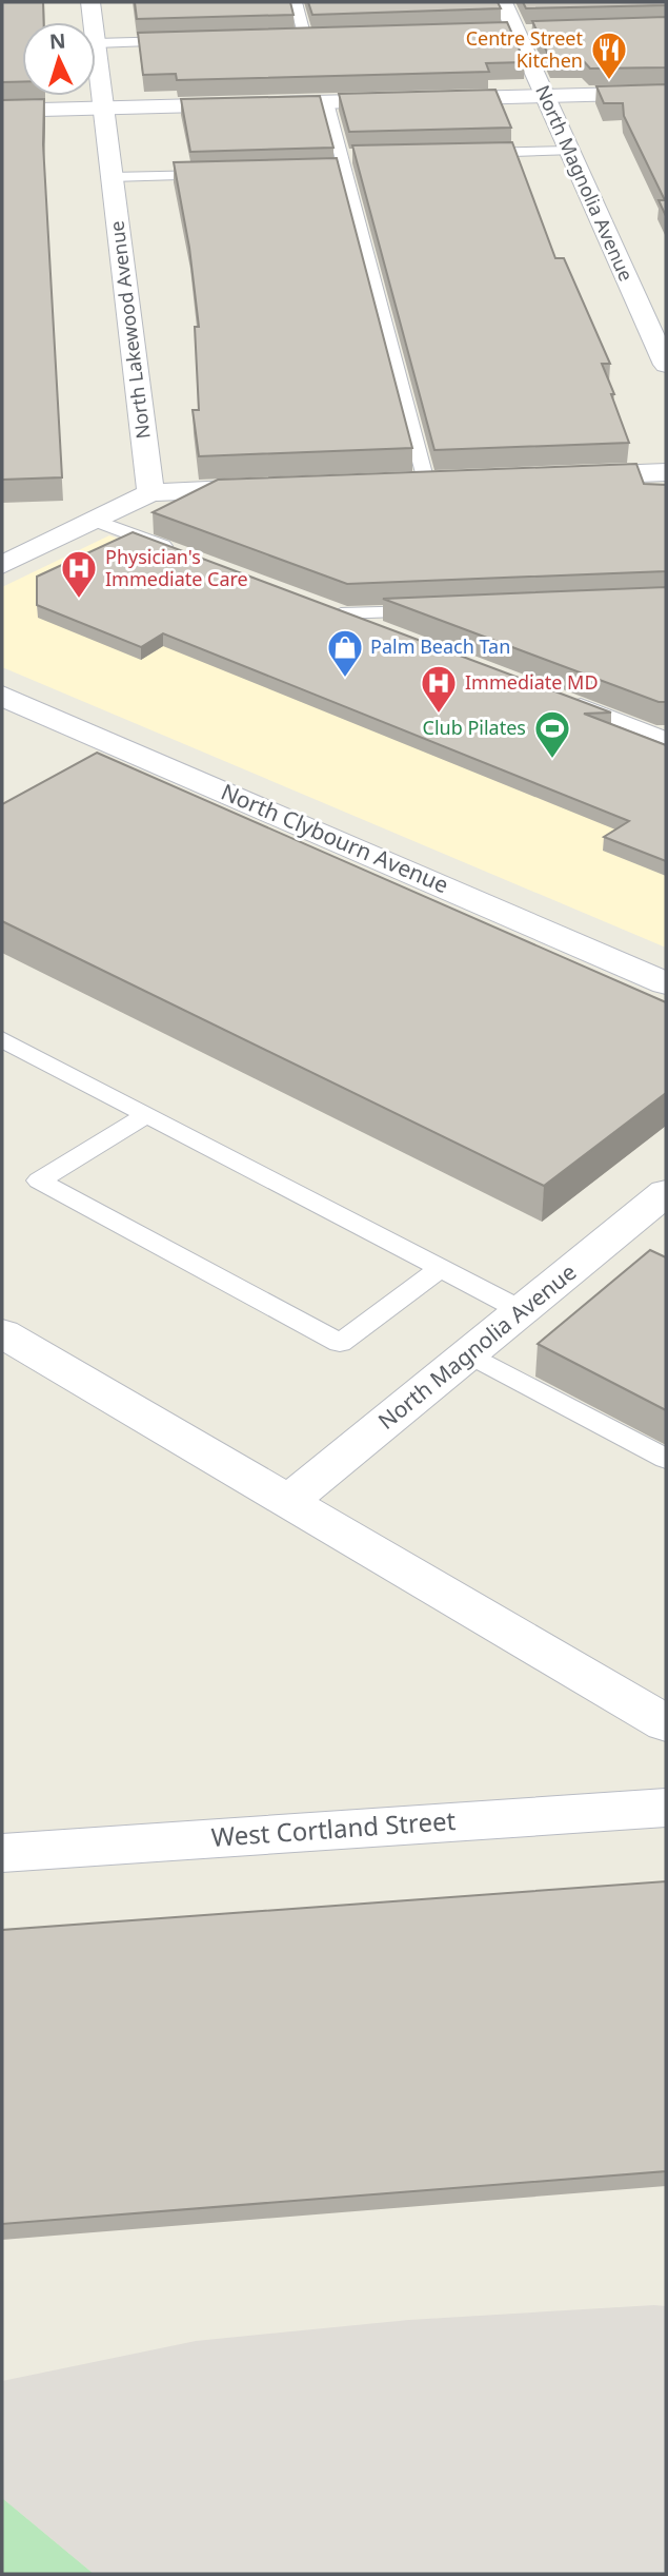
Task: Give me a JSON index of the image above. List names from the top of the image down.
{
  "streets": {
    "street": [
      "North Magnolia Avenue",
      "North Lakewood Avenue",
      "North Clybourn Avenue",
      "West Cortland Street"
    ]
  },
  "places": {
    "restaurant": ["Centre Street Kitchen"],
    "hospital": ["Physician's Immediate Care", "Immediate MD"],
    "shop": ["Palm Beach Tan"],
    "sports": ["Club Pilates"]
  },
  "north": "top"
}
